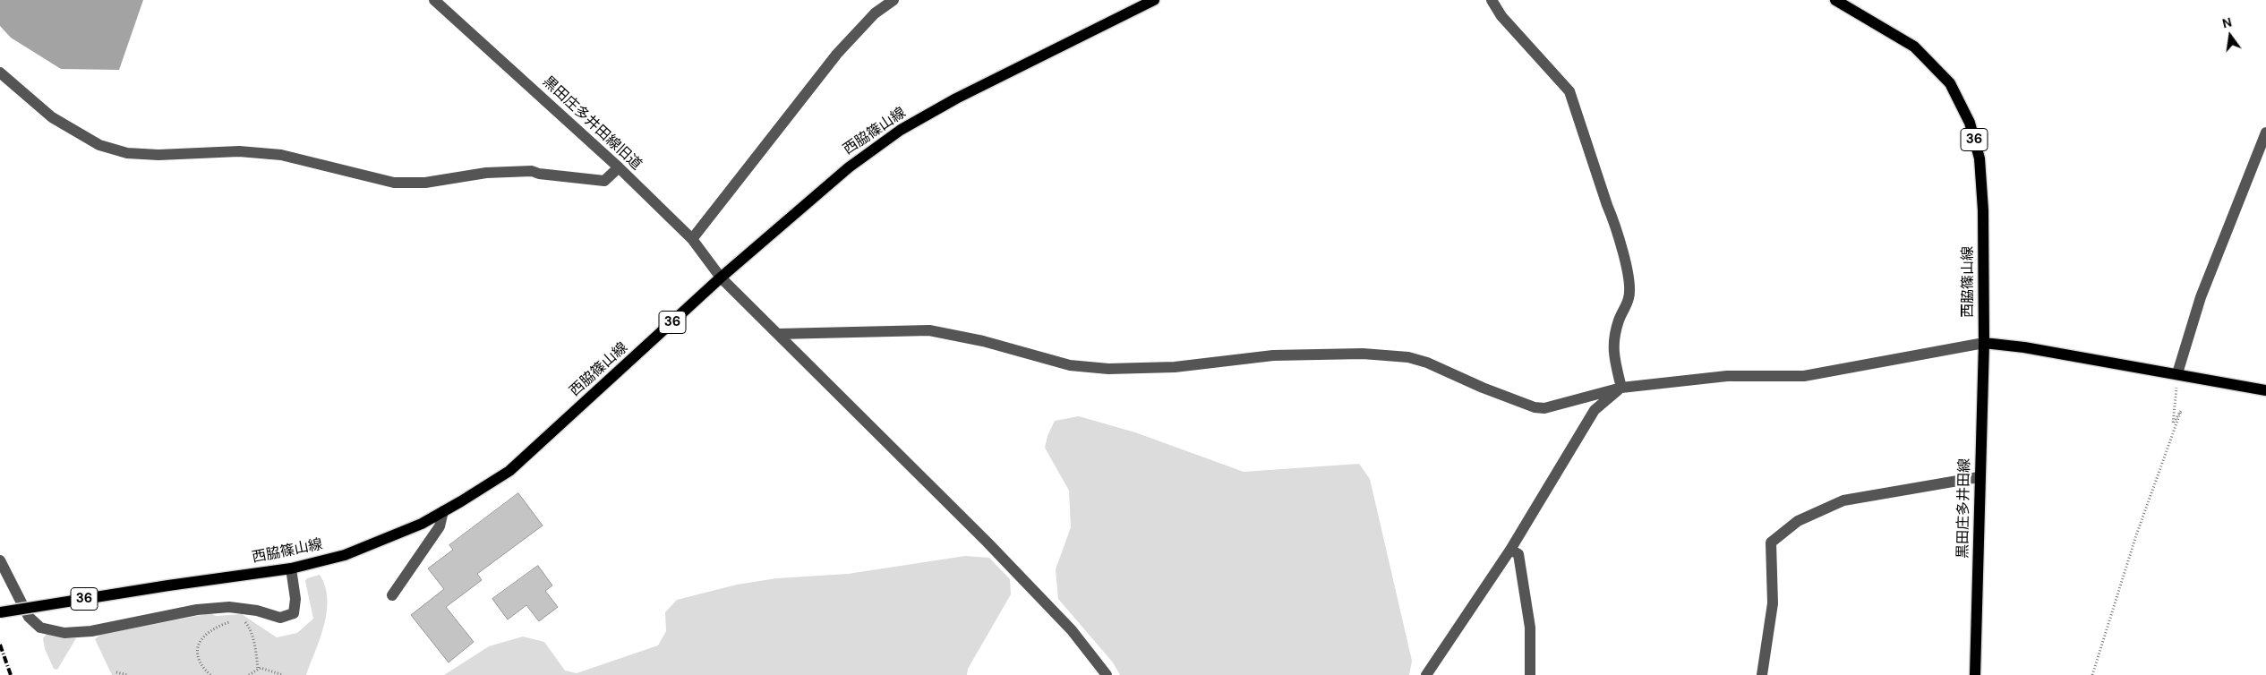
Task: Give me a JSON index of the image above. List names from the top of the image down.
{
  "streets": {
    "main road": ["西脇篠山線", "36", "黒田庄多井田線"],
    "street": ["黒田庄多井田線旧道"]
  },
  "crossings": [
    ["黒田庄多井田線旧道", "西脇篠山線"],
    ["西脇篠山線", "黒田庄多井田線"]
  ],
  "north": "top"
}
